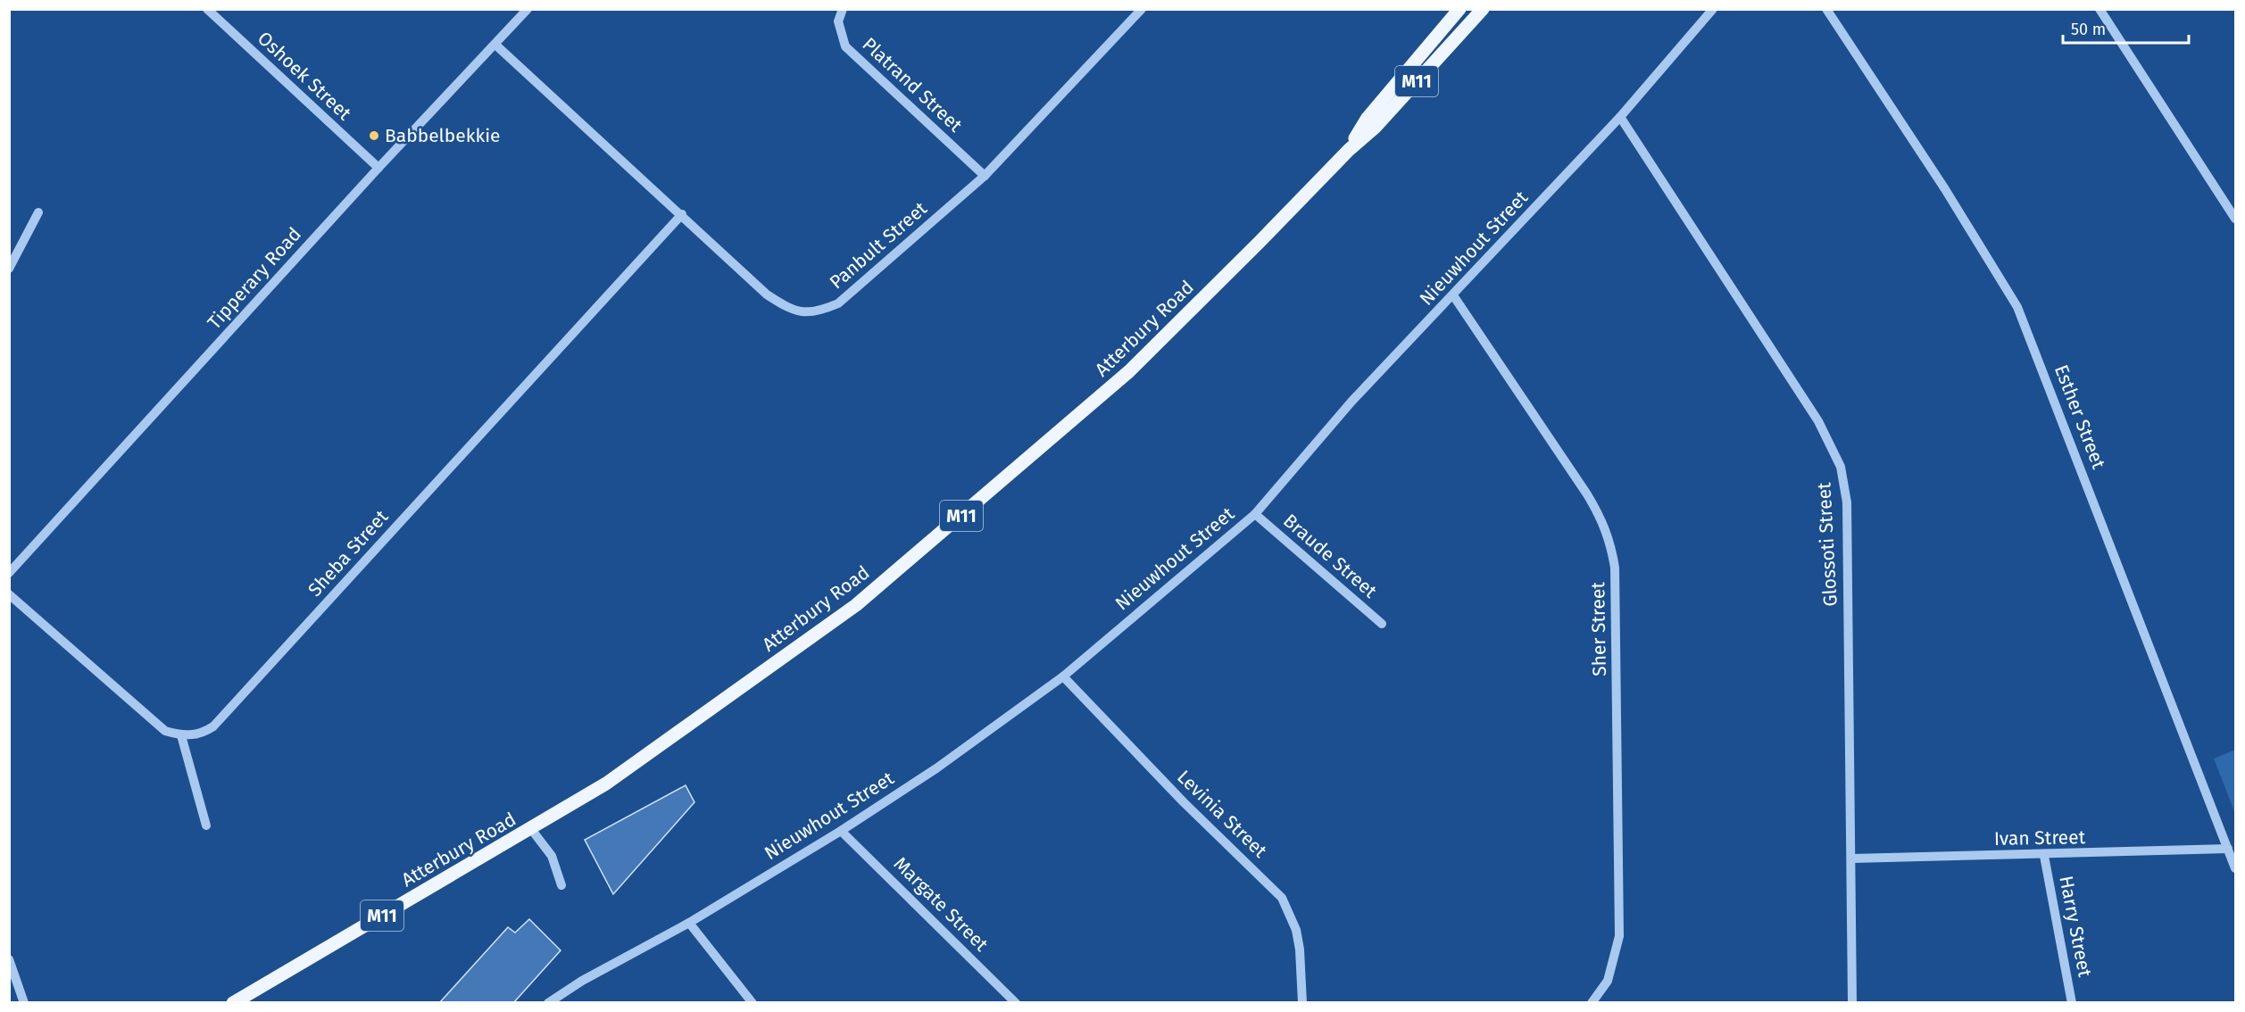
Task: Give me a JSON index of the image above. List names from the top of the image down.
{
  "streets": {
    "main road": ["M11", "Atterbury Road"],
    "street": [
      "Oshoek Street",
      "Platrand Street",
      "Panbult Street",
      "Nieuwhout Street",
      "Tipperary Road",
      "Esther Street",
      "Glossoti Street",
      "Sheba Street",
      "Braude Street",
      "Sher Street",
      "Levinia Street",
      "Ivan Street",
      "Margate Street",
      "Harry Street"
    ]
  },
  "crossings": [
    ["Oshoek Street", "Tipperary Road"],
    ["Platrand Street", "Panbult Street"],
    ["Panbult Street", "Tipperary Road"],
    ["Panbult Street", "Sheba Street"],
    ["Nieuwhout Street", "Glossoti Street"],
    ["Nieuwhout Street", "Braude Street"],
    ["Nieuwhout Street", "Sher Street"],
    ["Nieuwhout Street", "Levinia Street"],
    ["Nieuwhout Street", "Margate Street"],
    ["Esther Street", "Ivan Street"],
    ["Glossoti Street", "Ivan Street"],
    ["Ivan Street", "Harry Street"]
  ],
  "places": ["Babbelbekkie"],
  "scale_bar": "50 m"
}
